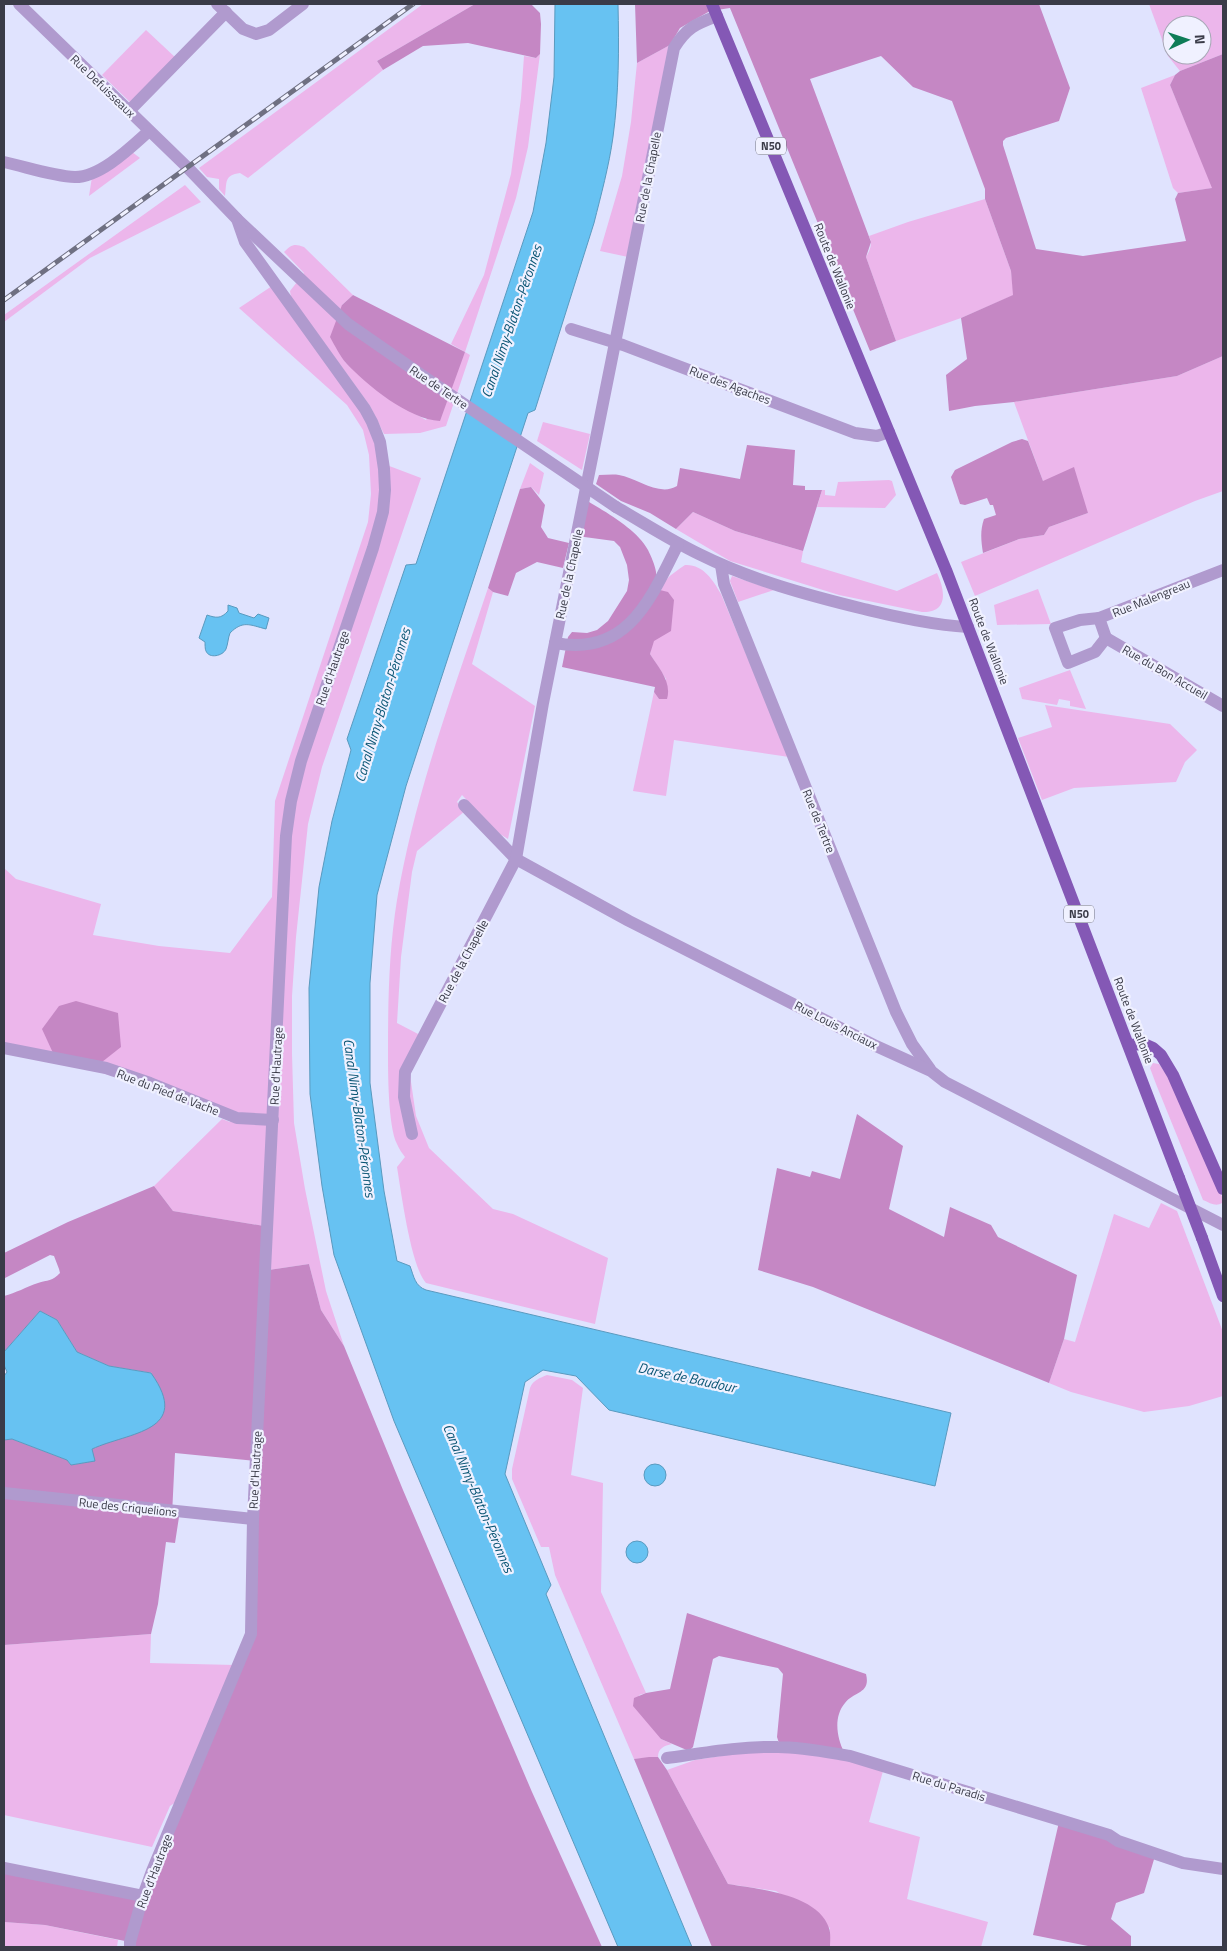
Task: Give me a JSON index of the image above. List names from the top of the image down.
{
  "streets": {
    "main road": ["N50", "Route de Wallonie"],
    "street": [
      "Rue Defuisseaux",
      "Rue de la Chapelle",
      "Rue des Agaches",
      "Rue de Tertre",
      "Rue Malengreau",
      "Rue d'Hautrage",
      "Rue du Bon Accueil",
      "Rue Louis Anciaux",
      "Rue du Pied de Vache",
      "Rue des Criquelions",
      "Rue du Paradis"
    ]
  },
  "crossings": [
    ["Rue Defuisseaux", "Rue de Tertre"],
    ["Rue de la Chapelle", "Route de Wallonie"],
    ["Rue de la Chapelle", "Rue des Agaches"],
    ["Rue de la Chapelle", "Rue Louis Anciaux"],
    ["Route de Wallonie", "Rue des Agaches"],
    ["Route de Wallonie", "Rue de Tertre"],
    ["Rue de Tertre", "Rue d'Hautrage"],
    ["Rue de Tertre", "Rue Louis Anciaux"],
    ["Rue Malengreau", "Rue du Bon Accueil"],
    ["Rue d'Hautrage", "Rue du Pied de Vache"],
    ["Rue d'Hautrage", "Rue des Criquelions"]
  ],
  "water": ["Canal Nimy-Blaton-Péronnes", "Darse de Baudour"],
  "north": "right"
}
